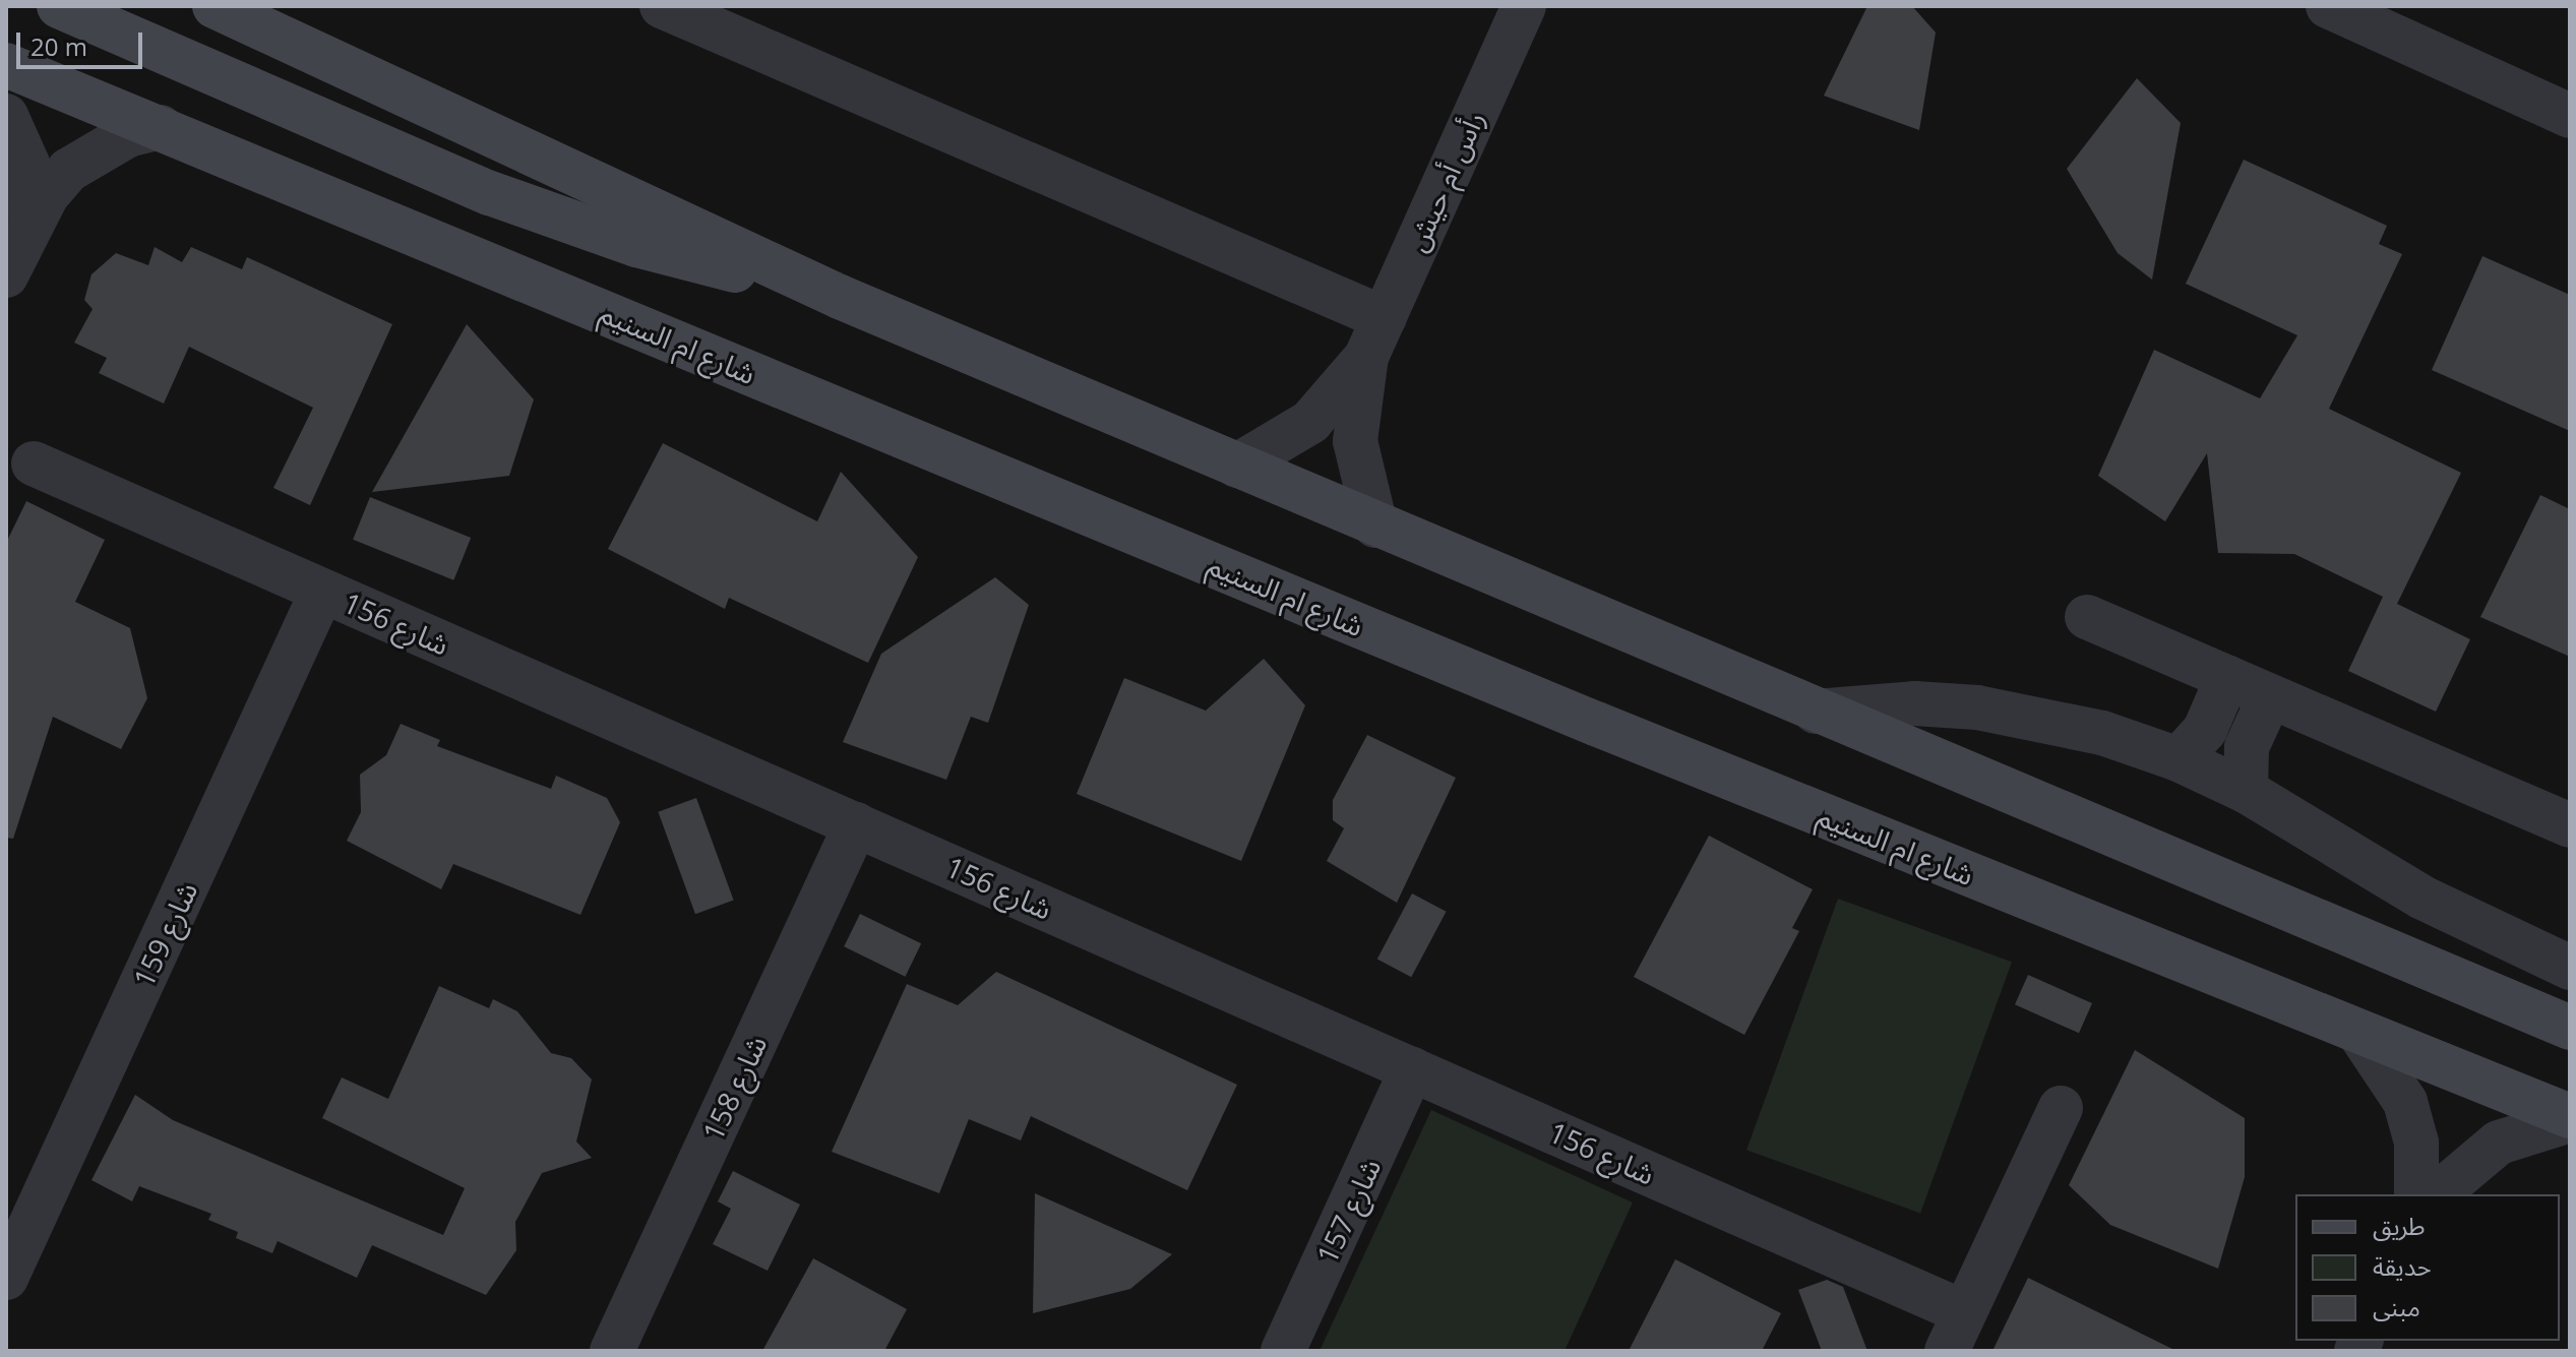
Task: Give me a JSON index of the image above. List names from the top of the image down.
{
  "streets": {
    "main road": ["شارع ام السنيم"],
    "street": [
      "رأس أم حيش",
      "شارع 156",
      "شارع 159",
      "شارع 158",
      "شارع 157"
    ]
  },
  "crossings": [
    ["شارع 156", "شارع 159"],
    ["شارع 156", "شارع 158"],
    ["شارع 156", "شارع 157"]
  ],
  "legend": ["طريق", "حديقة", "مبنى"],
  "scale_bar": "20 m"
}
